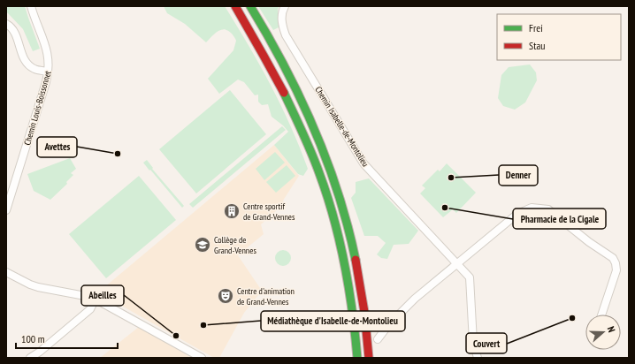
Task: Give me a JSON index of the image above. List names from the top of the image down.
{
  "streets": {
    "street": ["Chemin Louis-Boissonnet", "Chemin Isabelle-de-Montolieu"]
  },
  "places": {
    "other": [
      "Avettes",
      "Denner",
      "Pharmacie de la Cigale",
      "Couvert",
      "Médiathèque d'Isabelle-de-Montolieu",
      "Abeilles"
    ],
    "building": ["Centre sportif de Grand-Vennes"],
    "school or university": ["Collège de Grand-Vennes"],
    "theatre": ["Centre d'animation de Grand-Vennes"]
  },
  "legend": ["Frei", "Stau"],
  "scale_bar": "100 m",
  "north": "right"
}
